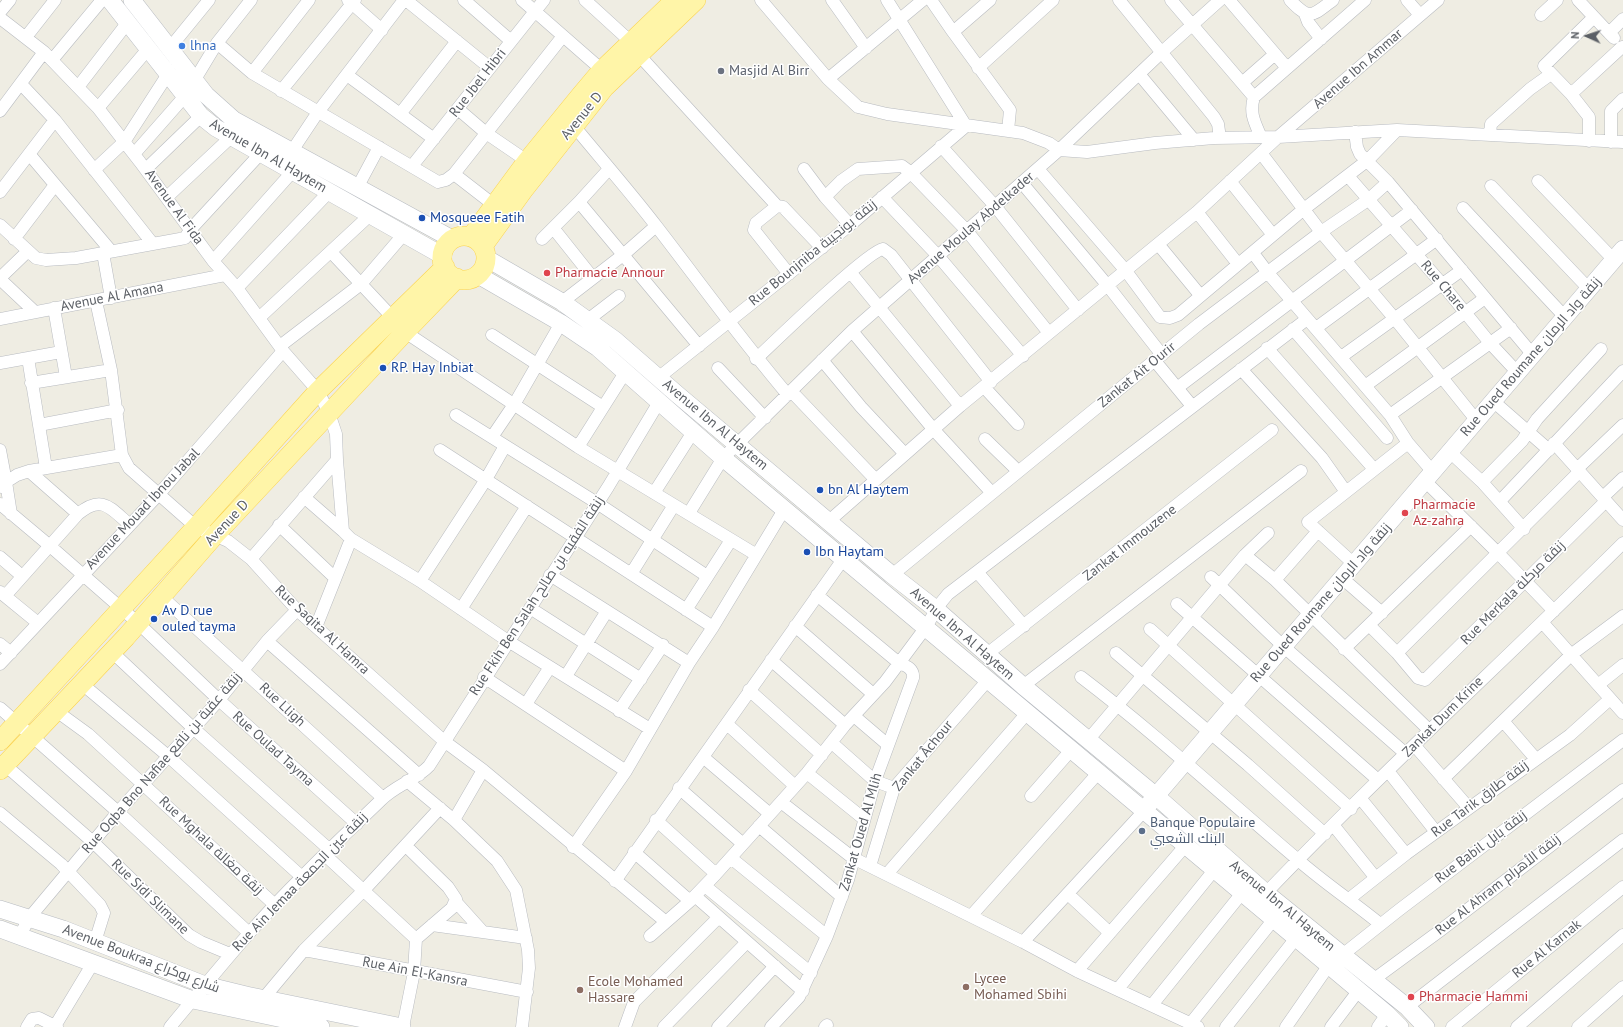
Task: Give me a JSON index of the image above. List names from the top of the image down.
{
  "streets": {
    "main road": [
      "Avenue D",
      "Avenue Ibn Al Haytem",
      "Rue Oued Roumane زنقة واد الرمان",
      "Avenue Boukraa شارع بوكراع"
    ],
    "street": [
      "Avenue Ibn Ammar",
      "Rue Jbel Hibri",
      "Avenue Al Fida",
      "Avenue Moulay Abdelkader",
      "Rue Bounjniba زنقة بونجيبة",
      "Rue Chare",
      "Avenue Al Amana",
      "Zankat Ait Ourir",
      "Avenue Mouad Ibnou Jabal",
      "Zankat Immouzene",
      "Rue Merkala زنقة مركلة",
      "Rue Fkih Ben Salah زنقة الفقيه بن صالح",
      "Rue Saqita Al Hamra",
      "Rue Lligh",
      "Zankat Dum Krine",
      "Rue Oulad Tayma",
      "Zankat Âchour",
      "Rue Oqba Bno Nafiae زنقة عقبة بن نافع",
      "Rue Tarik زنقة طارق",
      "Zankat Oued Al Mlih",
      "Rue Mghala زنقة مغالة",
      "Rue Babil زنقة بابل",
      "Rue Ain Jemaa زنقة عين الجمعة",
      "Rue Al Ahram زنقة الأهرام",
      "Rue Sidi Slimane",
      "Rue Al Karnak",
      "Rue Ain El-Kansra"
    ]
  },
  "crossings": [
    ["Avenue Ibn Ammar", "Avenue Ibn Al Haytem"],
    ["Avenue D", "Avenue Ibn Al Haytem"],
    ["Avenue D", "Avenue Al Fida"],
    ["Avenue D", "Rue Saqita Al Hamra"],
    ["Avenue D", "Rue Lligh"],
    ["Avenue D", "Rue Oulad Tayma"],
    ["Avenue D", "Rue Mghala زنقة مغالة"],
    ["Avenue D", "Rue Sidi Slimane"],
    ["Avenue Ibn Al Haytem", "Avenue Moulay Abdelkader"],
    ["Avenue Ibn Al Haytem", "Rue Bounjniba زنقة بونجيبة"],
    ["Avenue Ibn Al Haytem", "Rue Oued Roumane زنقة واد الرمان"],
    ["Avenue Ibn Al Haytem", "Zankat Ait Ourir"],
    ["Avenue Ibn Al Haytem", "Avenue Mouad Ibnou Jabal"],
    ["Avenue Ibn Al Haytem", "Zankat Immouzene"],
    ["Avenue Ibn Al Haytem", "Rue Fkih Ben Salah زنقة الفقيه بن صالح"],
    ["Avenue Ibn Al Haytem", "Zankat Dum Krine"],
    ["Avenue Ibn Al Haytem", "Zankat Âchour"],
    ["Avenue Ibn Al Haytem", "Rue Babil زنقة بابل"],
    ["Avenue Ibn Al Haytem", "Rue Al Ahram زنقة الأهرام"],
    ["Avenue Al Fida", "Avenue Al Amana"],
    ["Avenue Al Fida", "Avenue Mouad Ibnou Jabal"],
    ["Rue Chare", "Rue Oued Roumane زنقة واد الرمان"],
    ["Rue Chare", "Zankat Ait Ourir"],
    ["Avenue Mouad Ibnou Jabal", "Rue Saqita Al Hamra"],
    ["Avenue Mouad Ibnou Jabal", "Rue Oulad Tayma"],
    ["Rue Fkih Ben Salah زنقة الفقيه بن صالح", "Rue Saqita Al Hamra"],
    ["Rue Fkih Ben Salah زنقة الفقيه بن صالح", "Rue Ain Jemaa زنقة عين الجمعة"],
    ["Rue Saqita Al Hamra", "Rue Oqba Bno Nafiae زنقة عقبة بن نافع"],
    ["Rue Lligh", "Rue Oqba Bno Nafiae زنقة عقبة بن نافع"],
    ["Rue Lligh", "Rue Ain Jemaa زنقة عين الجمعة"],
    ["Rue Oulad Tayma", "Rue Oqba Bno Nafiae زنقة عقبة بن نافع"],
    ["Rue Oulad Tayma", "Rue Ain Jemaa زنقة عين الجمعة"],
    ["Rue Oqba Bno Nafiae زنقة عقبة بن نافع", "Rue Mghala زنقة مغالة"],
    ["Rue Oqba Bno Nafiae زنقة عقبة بن نافع", "Rue Sidi Slimane"],
    ["Rue Oqba Bno Nafiae زنقة عقبة بن نافع", "Avenue Boukraa شارع بوكراع"],
    ["Rue Mghala زنقة مغالة", "Rue Ain Jemaa زنقة عين الجمعة"],
    ["Rue Ain Jemaa زنقة عين الجمعة", "Rue Sidi Slimane"],
    ["Rue Ain Jemaa زنقة عين الجمعة", "Avenue Boukraa شارع بوكراع"]
  ],
  "places": [
    "lhna",
    "Masjid Al Birr",
    "Mosqueee Fatih",
    "Pharmacie Annour",
    "RP. Hay Inbiat",
    "bn Al Haytem",
    "Pharmacie Az-zahra",
    "Ibn Haytam",
    "Av D rue ouled tayma",
    "Banque Populaire البنك الشعبي",
    "Lycee Mohamed Sbihi",
    "Ecole Mohamed Hassare",
    "Pharmacie Hammi"
  ],
  "north": "left"
}
